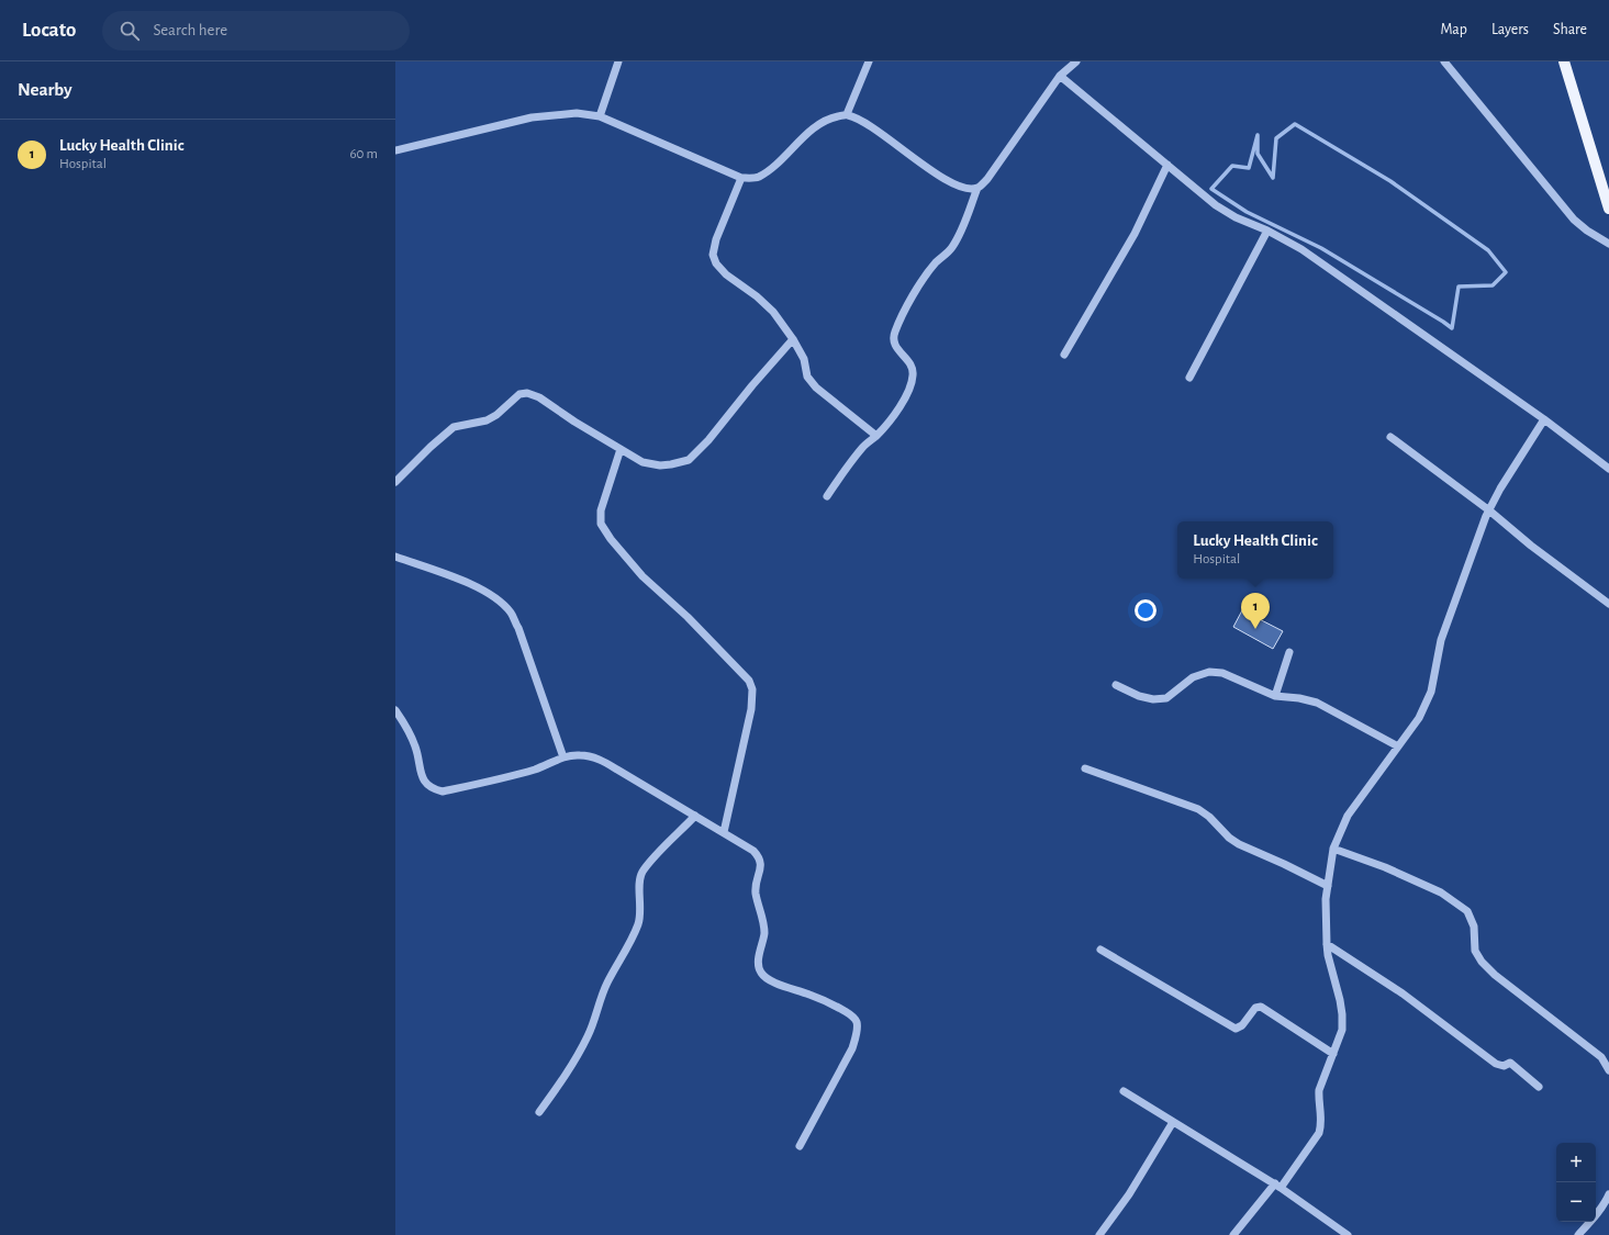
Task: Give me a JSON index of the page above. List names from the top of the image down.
{
  "page": {
    "header": "Locato",
    "search": "Search here",
    "nav": ["Map", "Layers", "Share"],
    "heading": "Nearby",
    "list": [
      {
        "mark": "1",
        "name": "Lucky Health Clinic",
        "note": "Hospital",
        "value": "60 m"
      }
    ],
    "popup": ["Lucky Health Clinic", "Hospital"],
    "pins": "1",
    "map_buttons": ["+", "−"]
  }
}
